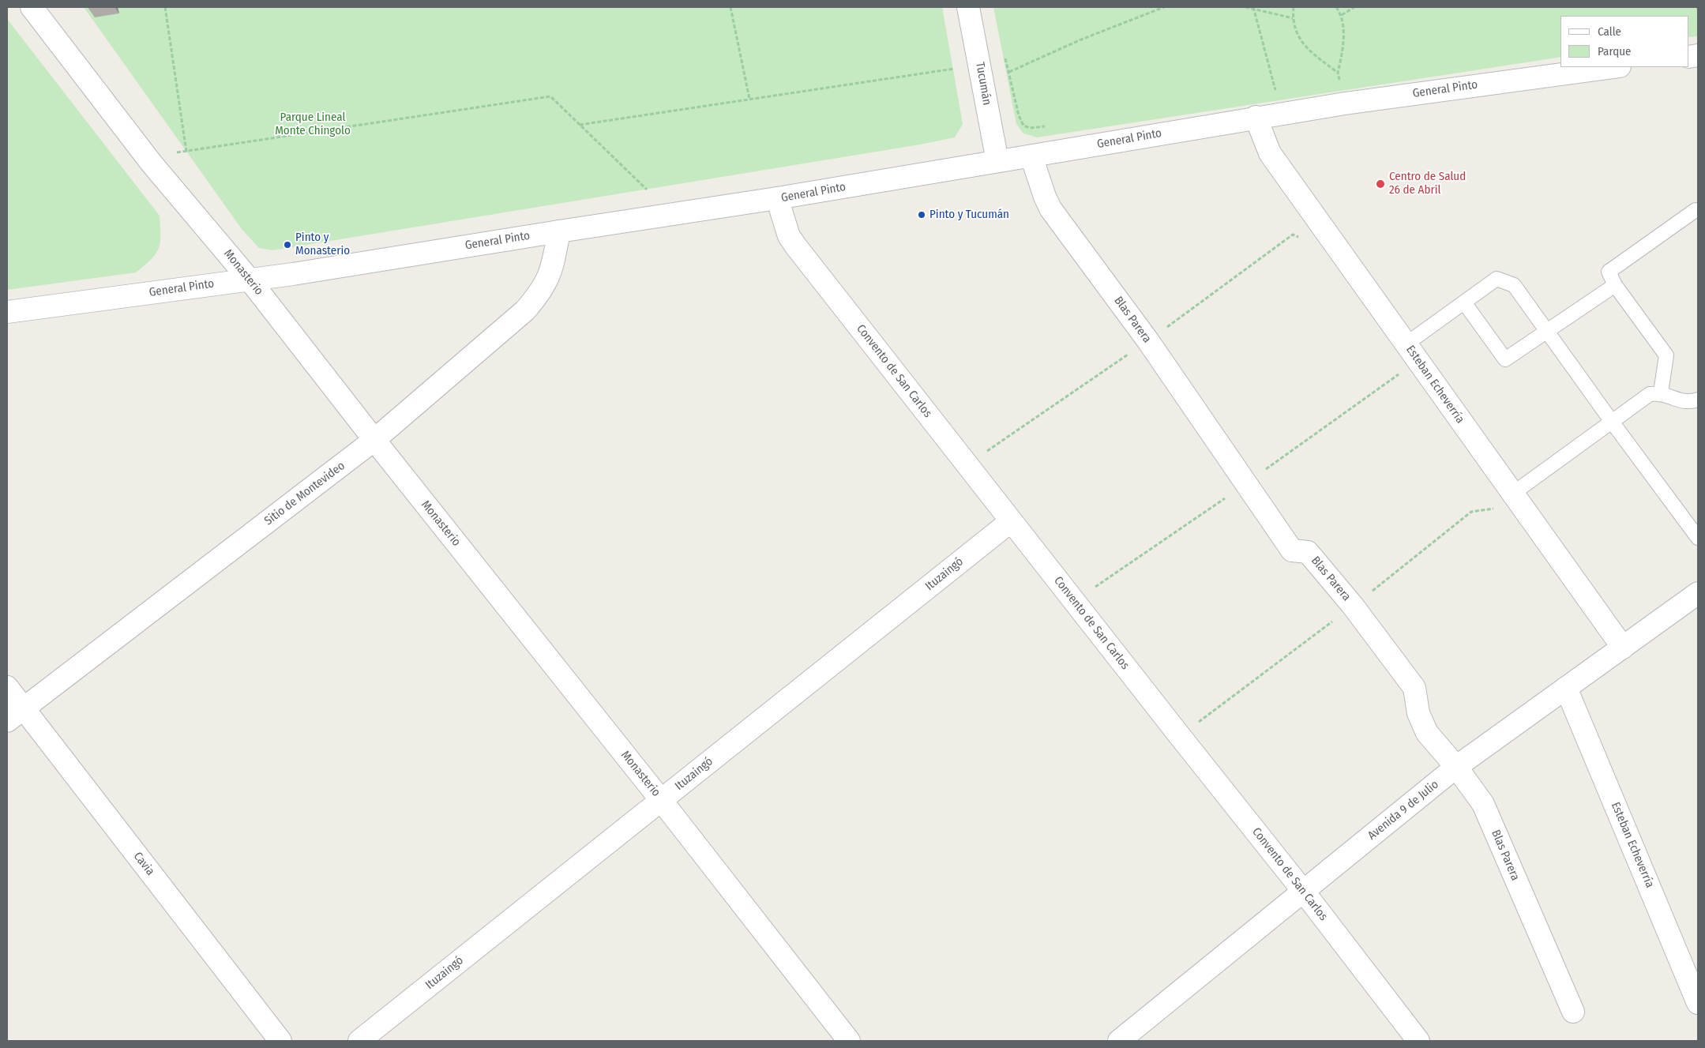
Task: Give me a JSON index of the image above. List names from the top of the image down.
{
  "streets": {
    "street": [
      "Tucumán",
      "General Pinto",
      "Monasterio",
      "Blas Parera",
      "Convento de San Carlos",
      "Esteban Echeverría",
      "Sitio de Montevideo",
      "Ituzaingó",
      "Avenida 9 de Julio",
      "Cavia"
    ]
  },
  "crossings": [
    ["Tucumán", "General Pinto"],
    ["General Pinto", "Monasterio"],
    ["General Pinto", "Blas Parera"],
    ["General Pinto", "Convento de San Carlos"],
    ["General Pinto", "Esteban Echeverría"],
    ["General Pinto", "Sitio de Montevideo"],
    ["Monasterio", "Sitio de Montevideo"],
    ["Monasterio", "Ituzaingó"],
    ["Blas Parera", "Avenida 9 de Julio"],
    ["Convento de San Carlos", "Ituzaingó"],
    ["Convento de San Carlos", "Avenida 9 de Julio"],
    ["Esteban Echeverría", "Avenida 9 de Julio"],
    ["Sitio de Montevideo", "Cavia"]
  ],
  "parks": ["Parque Lineal Monte Chingolo"],
  "places": ["Centro de Salud 26 de Abril", "Pinto y Tucumán", "Pinto y Monasterio"],
  "legend": ["Calle", "Parque"]
}
